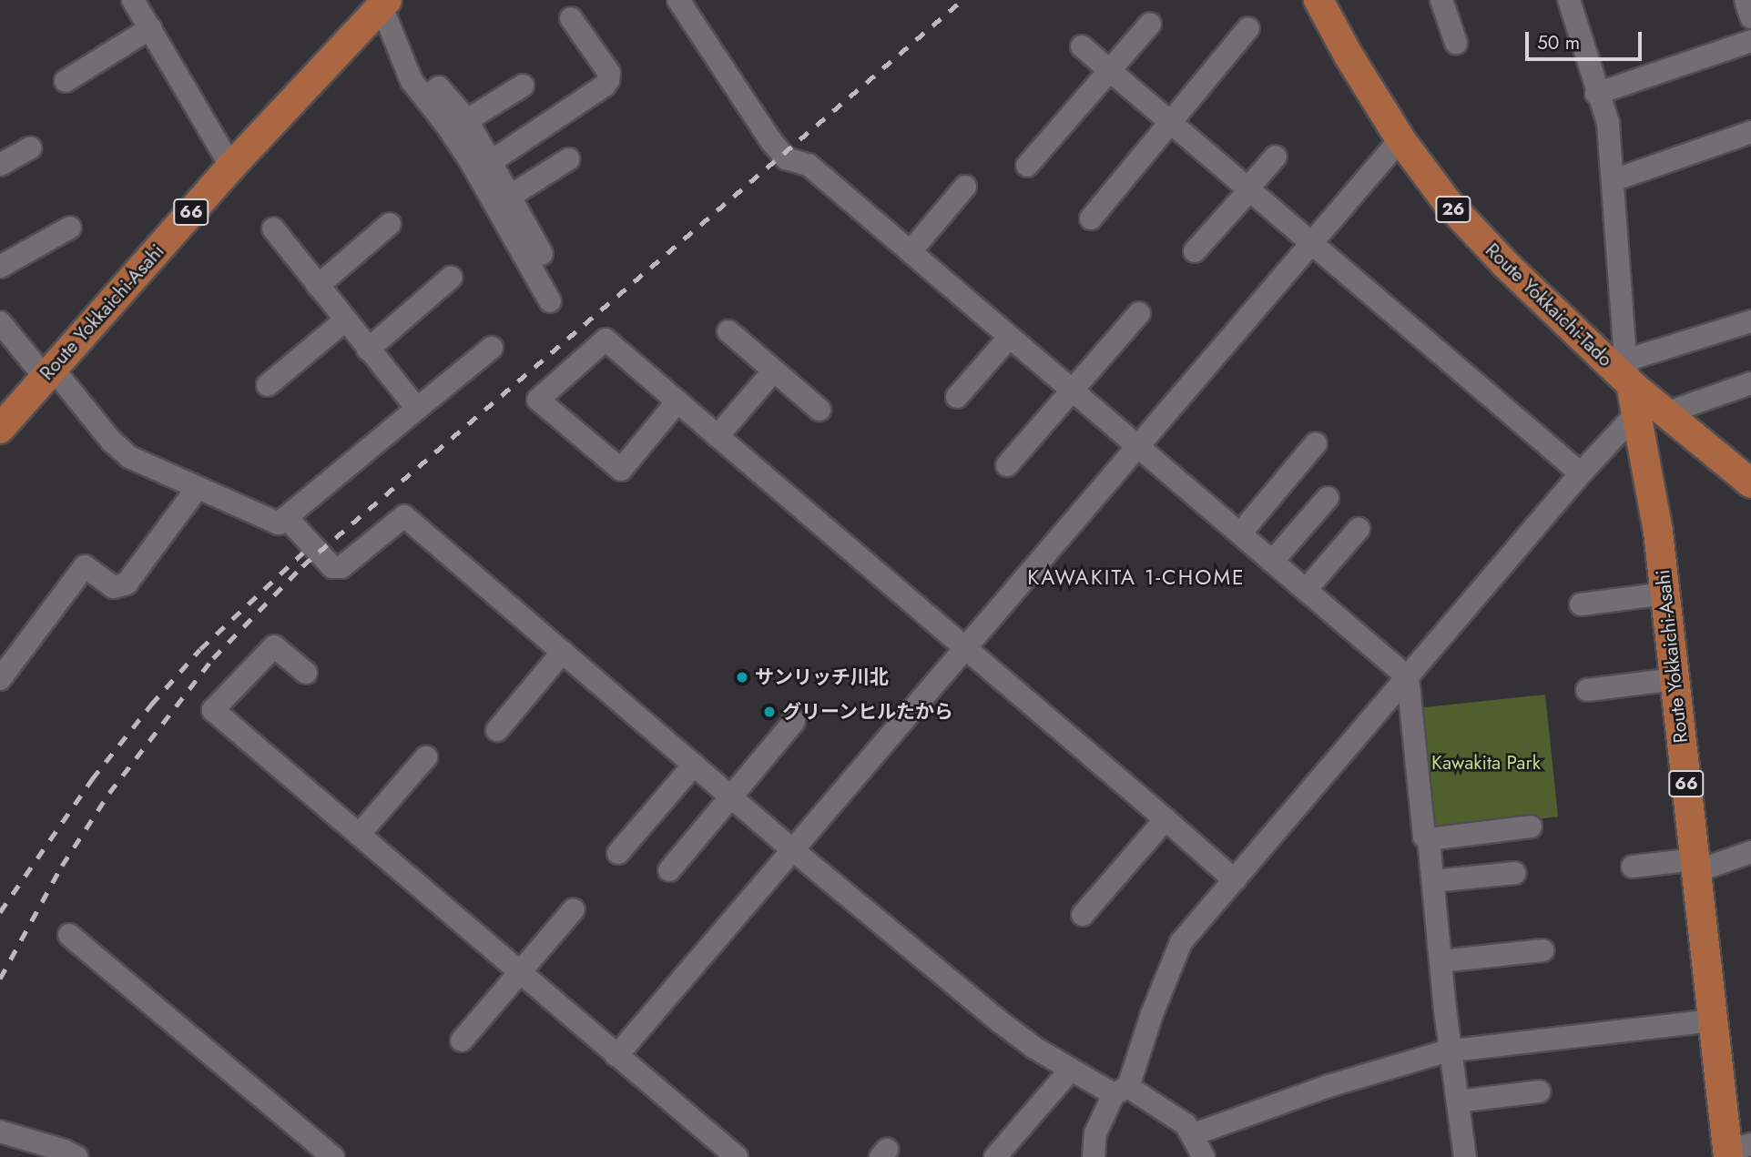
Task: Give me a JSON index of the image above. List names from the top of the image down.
{
  "streets": {
    "main road": [
      "26",
      "66",
      "Route Yokkaichi-Tado",
      "Route Yokkaichi-Asahi"
    ]
  },
  "crossings": [
    ["Route Yokkaichi-Tado", "Route Yokkaichi-Asahi"]
  ],
  "districts": ["KAWAKITA 1-CHOME"],
  "parks": ["Kawakita Park"],
  "places": ["サンリッチ川北", "グリーンヒルたから"],
  "scale_bar": "50 m"
}
